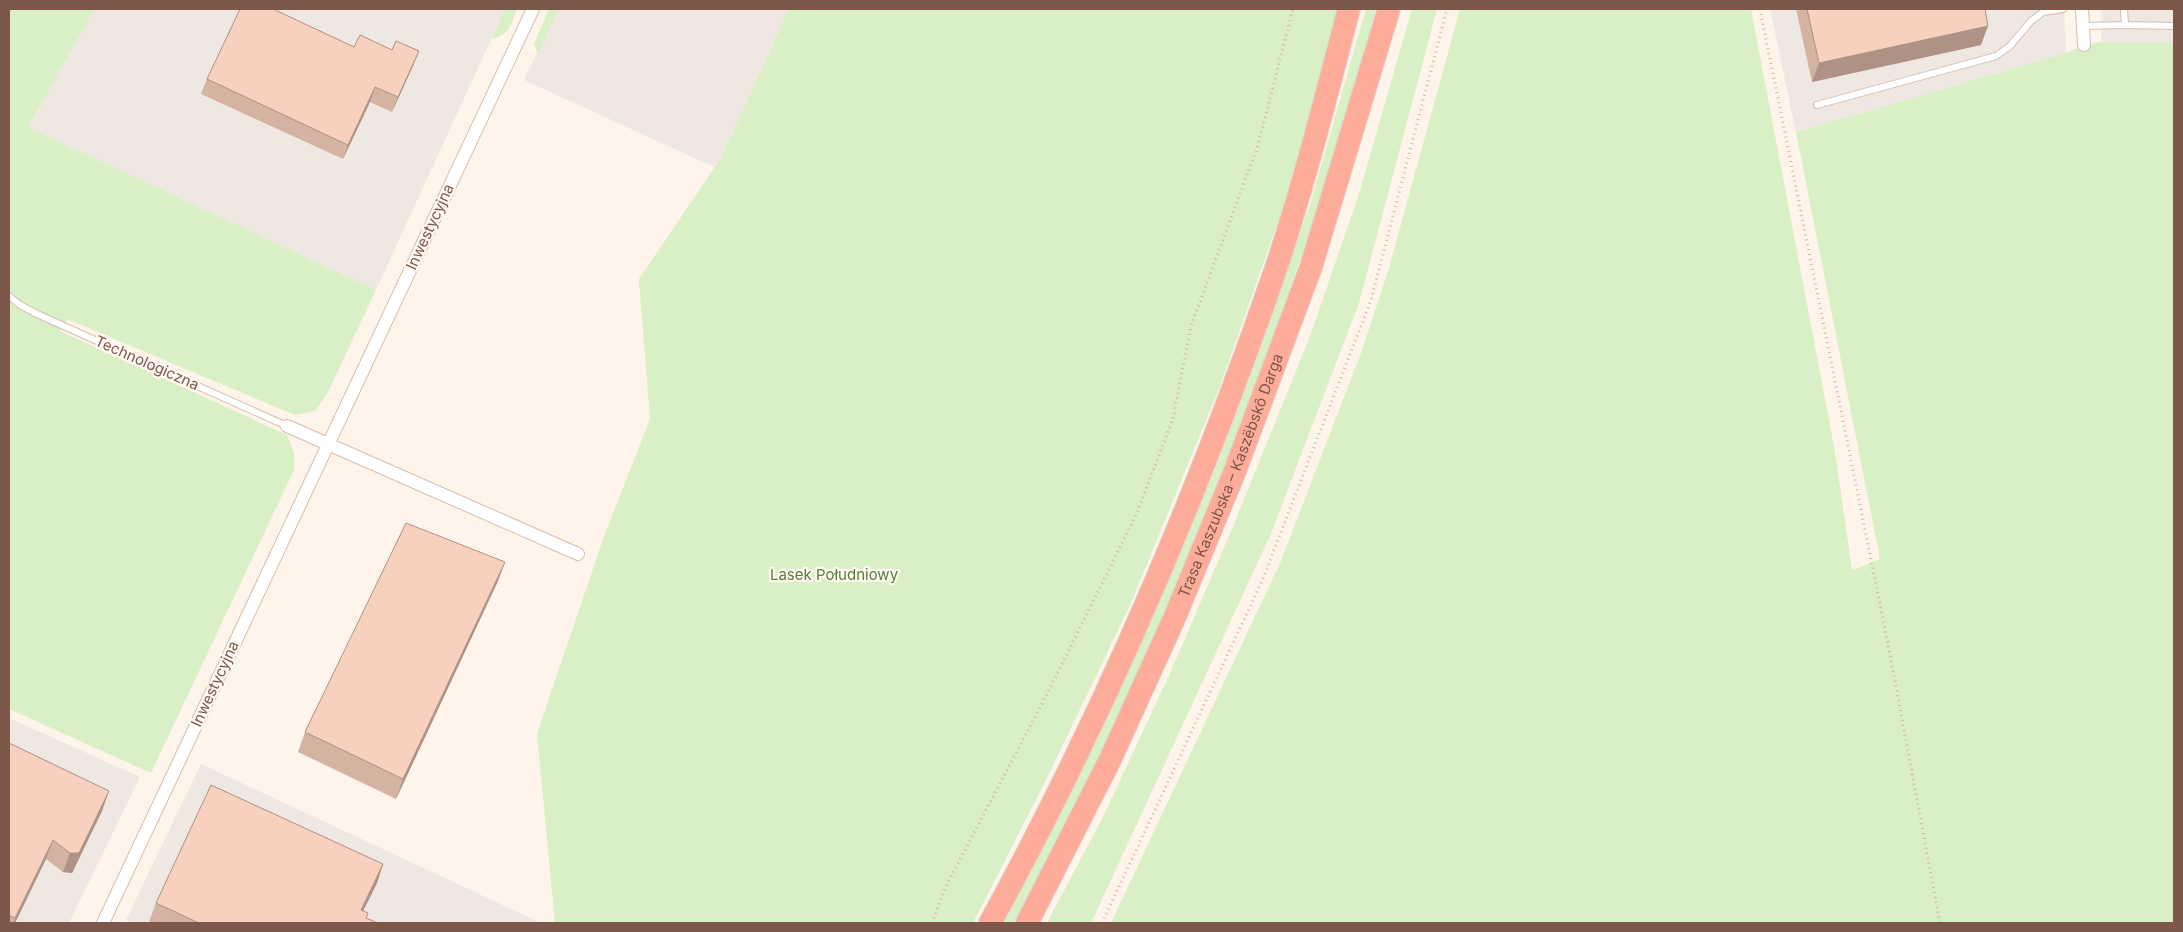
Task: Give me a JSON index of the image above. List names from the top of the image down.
{
  "streets": {
    "highway": ["Trasa Kaszubska – Kaszëbskô Darga"],
    "street": ["Inwestycyjna"],
    "lane": ["Technologiczna"]
  },
  "parks": ["Lasek Południowy"]
}
